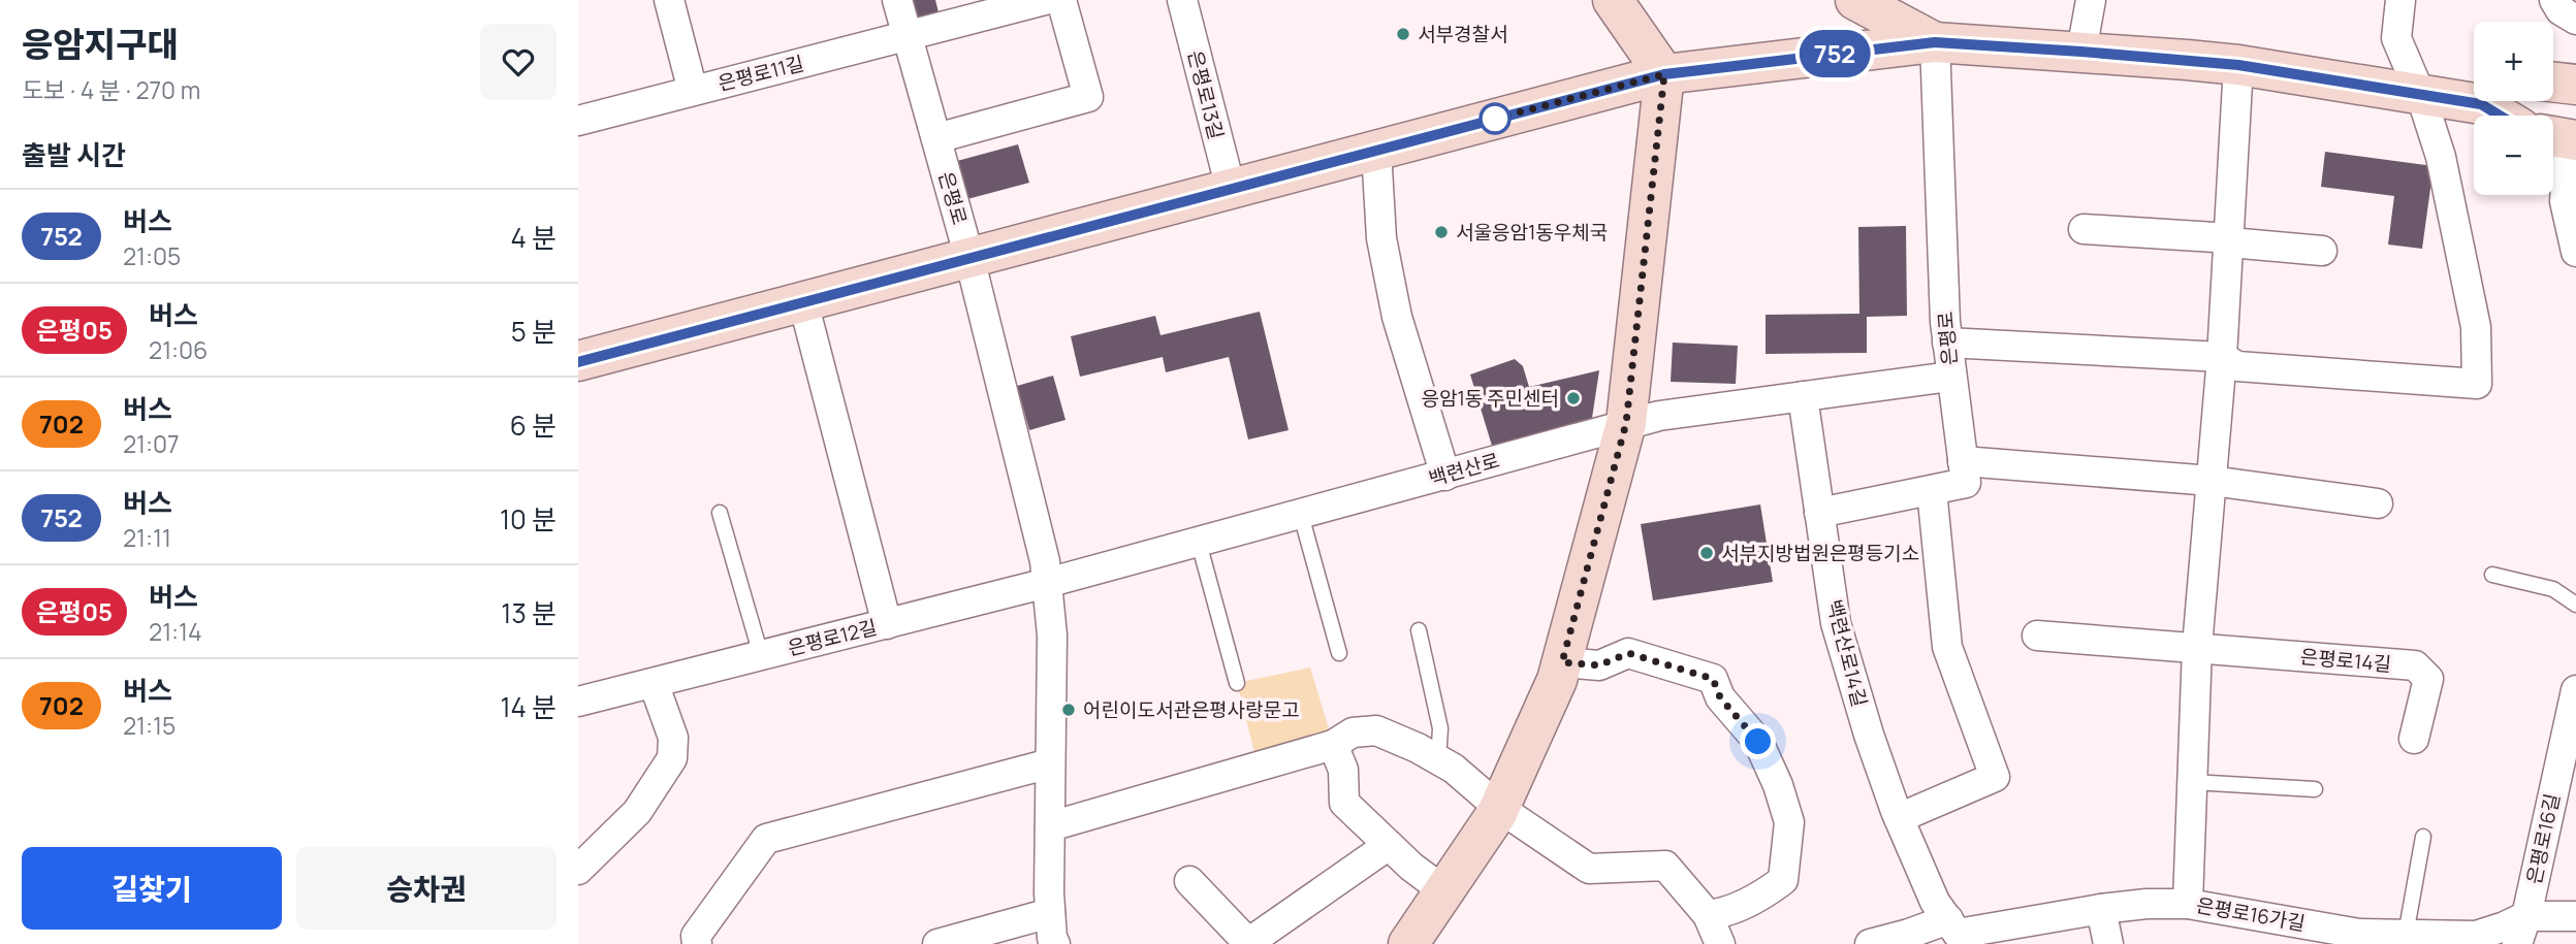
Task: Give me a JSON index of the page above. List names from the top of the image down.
{
  "streets": {
    "street": [
      "은평로11길",
      "은평로13길",
      "은평로",
      "백련산로",
      "은평로12길",
      "백련산로14길",
      "은평로14길",
      "은평로16길",
      "은평로16가길"
    ]
  },
  "crossings": [
    ["은평로11길", "은평로"],
    ["은평로", "백련산로"],
    ["백련산로", "은평로12길"],
    ["백련산로", "백련산로14길"],
    ["은평로16길", "은평로16가길"]
  ],
  "places": [
    "서부경찰서",
    "서울응암1동우체국",
    "응암1동 주민센터",
    "서부지방법원은평등기소",
    "어린이도서관은평사랑문고"
  ],
  "lines": ["bus line 752"],
  "page": {
    "heading": [
      ["응암지구대", "도보 · 4 분 · 270 m"],
      "출발 시간"
    ],
    "on_map": "752",
    "map_buttons": ["+", "−"],
    "list": [
      {
        "mark": "752",
        "name": "버스",
        "note": "21:05",
        "value": "4 분"
      },
      {
        "mark": "은평05",
        "name": "버스",
        "note": "21:06",
        "value": "5 분"
      },
      {
        "mark": "702",
        "name": "버스",
        "note": "21:07",
        "value": "6 분"
      },
      {
        "mark": "752",
        "name": "버스",
        "note": "21:11",
        "value": "10 분"
      },
      {
        "mark": "은평05",
        "name": "버스",
        "note": "21:14",
        "value": "13 분"
      },
      {
        "mark": "702",
        "name": "버스",
        "note": "21:15",
        "value": "14 분"
      }
    ],
    "buttons": ["길찾기", "승차권"]
  }
}
